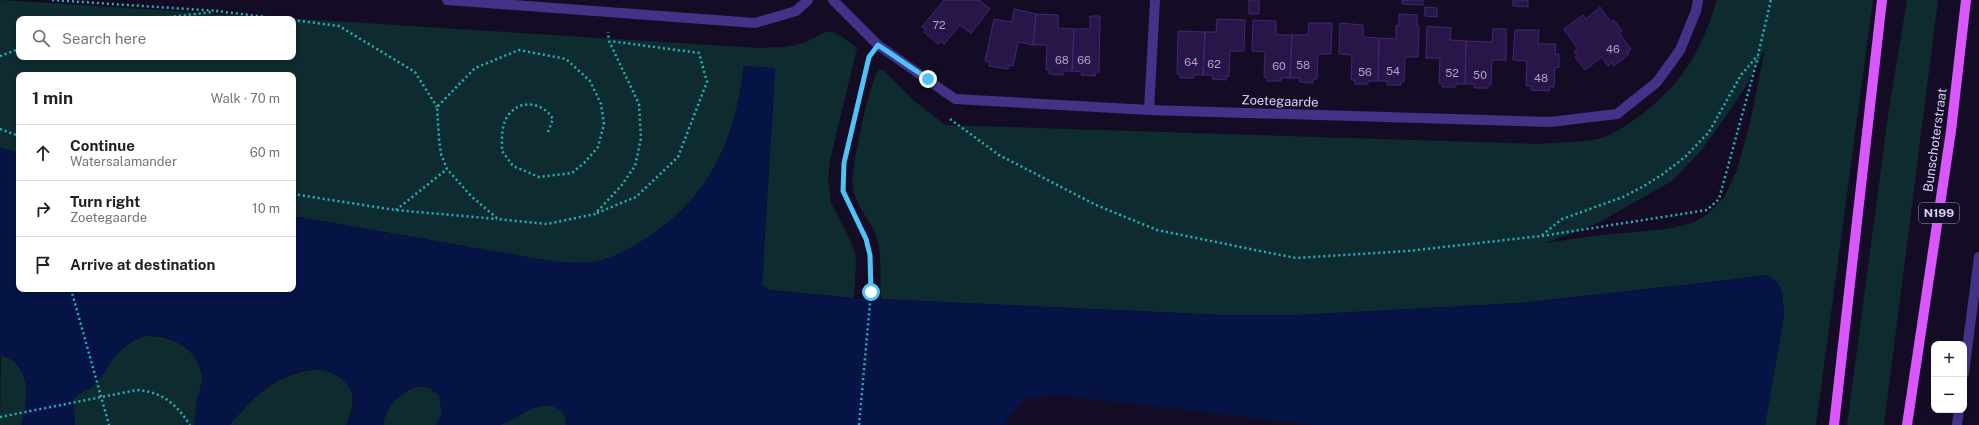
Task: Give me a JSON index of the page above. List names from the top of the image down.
{
  "streets": {
    "main road": ["Bunschoterstraat", "N199"],
    "street": ["Zoetegaarde"]
  },
  "house_numbers": [
    "72",
    "46",
    "68",
    "66",
    "64",
    "62",
    "58",
    "60",
    "54",
    "56",
    "52",
    "50",
    "48"
  ],
  "page": {
    "search": "Search here",
    "heading": ["1 min", "Walk · 70 m"],
    "list": [
      ["Continue", "Watersalamander", "60 m"],
      ["Turn right", "Zoetegaarde", "10 m"],
      "Arrive at destination"
    ],
    "map_buttons": ["+", "−"]
  }
}
